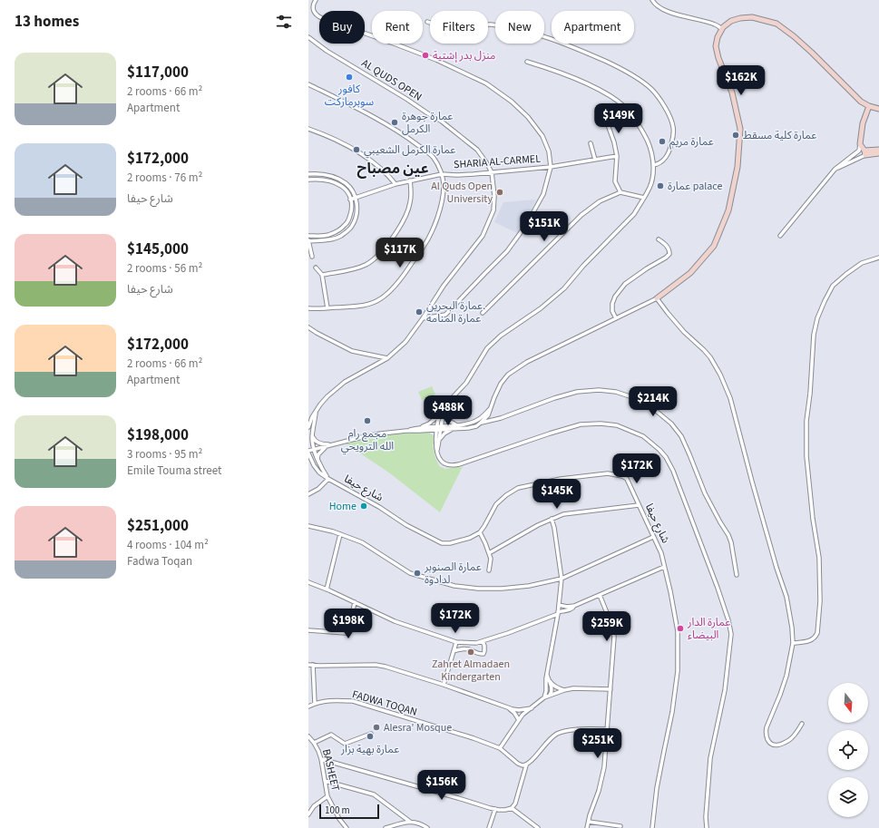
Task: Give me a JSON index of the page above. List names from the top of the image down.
{
  "streets": {
    "street": [
      "AL QUDS OPEN",
      "SHARIA AL-CARMEL",
      "شارع حيفا",
      "FADWA TOQAN",
      "BASHEET"
    ]
  },
  "crossings": [
    ["AL QUDS OPEN", "SHARIA AL-CARMEL"],
    ["AL QUDS OPEN", "شارع حيفا"]
  ],
  "districts": ["عين مصباح"],
  "places": [
    "منزل بدر إشتية",
    "كافور سوبرماركت",
    "عمارة جوهرة الكرمل",
    "عمارة كلية مسقط",
    "عمارة مريم",
    "عمارة الكرمل الشعيبي",
    "عمارة palace",
    "Al Quds Open University",
    "عمارة البحرين. عمارة المنامة",
    "مجمع رام الله الترويحي",
    "Home",
    "عمارة الصنوبر لدادوة",
    "عمارة الدار البيضاء",
    "Zahret Almadaen Kindergarten",
    "Alesra' Mosque",
    "عمارة بهية بزار"
  ],
  "scale_bar": "100 m",
  "north": "bottom",
  "page": {
    "heading": "13 homes",
    "chip": [
      "Buy",
      "Rent",
      "Filters",
      "New",
      "Apartment"
    ],
    "list": [
      {
        "name": "$117,000",
        "note": "2 rooms · 66 m² · Apartment"
      },
      {
        "name": "$172,000",
        "note": "2 rooms · 76 m² · شارع حيفا"
      },
      {
        "name": "$145,000",
        "note": "2 rooms · 56 m² · شارع حيفا"
      },
      {
        "name": "$172,000",
        "note": "2 rooms · 66 m² · Apartment"
      },
      {
        "name": "$198,000",
        "note": "3 rooms · 95 m² · Emile Touma street"
      },
      {
        "name": "$251,000",
        "note": "4 rooms · 104 m² · Fadwa Toqan"
      }
    ],
    "price": [
      "$162K",
      "$149K",
      "$151K",
      "$117K",
      "$214K",
      "$488K",
      "$172K",
      "$145K",
      "$172K",
      "$198K",
      "$259K",
      "$251K",
      "$156K"
    ],
    "scale": "100 m"
  }
}
